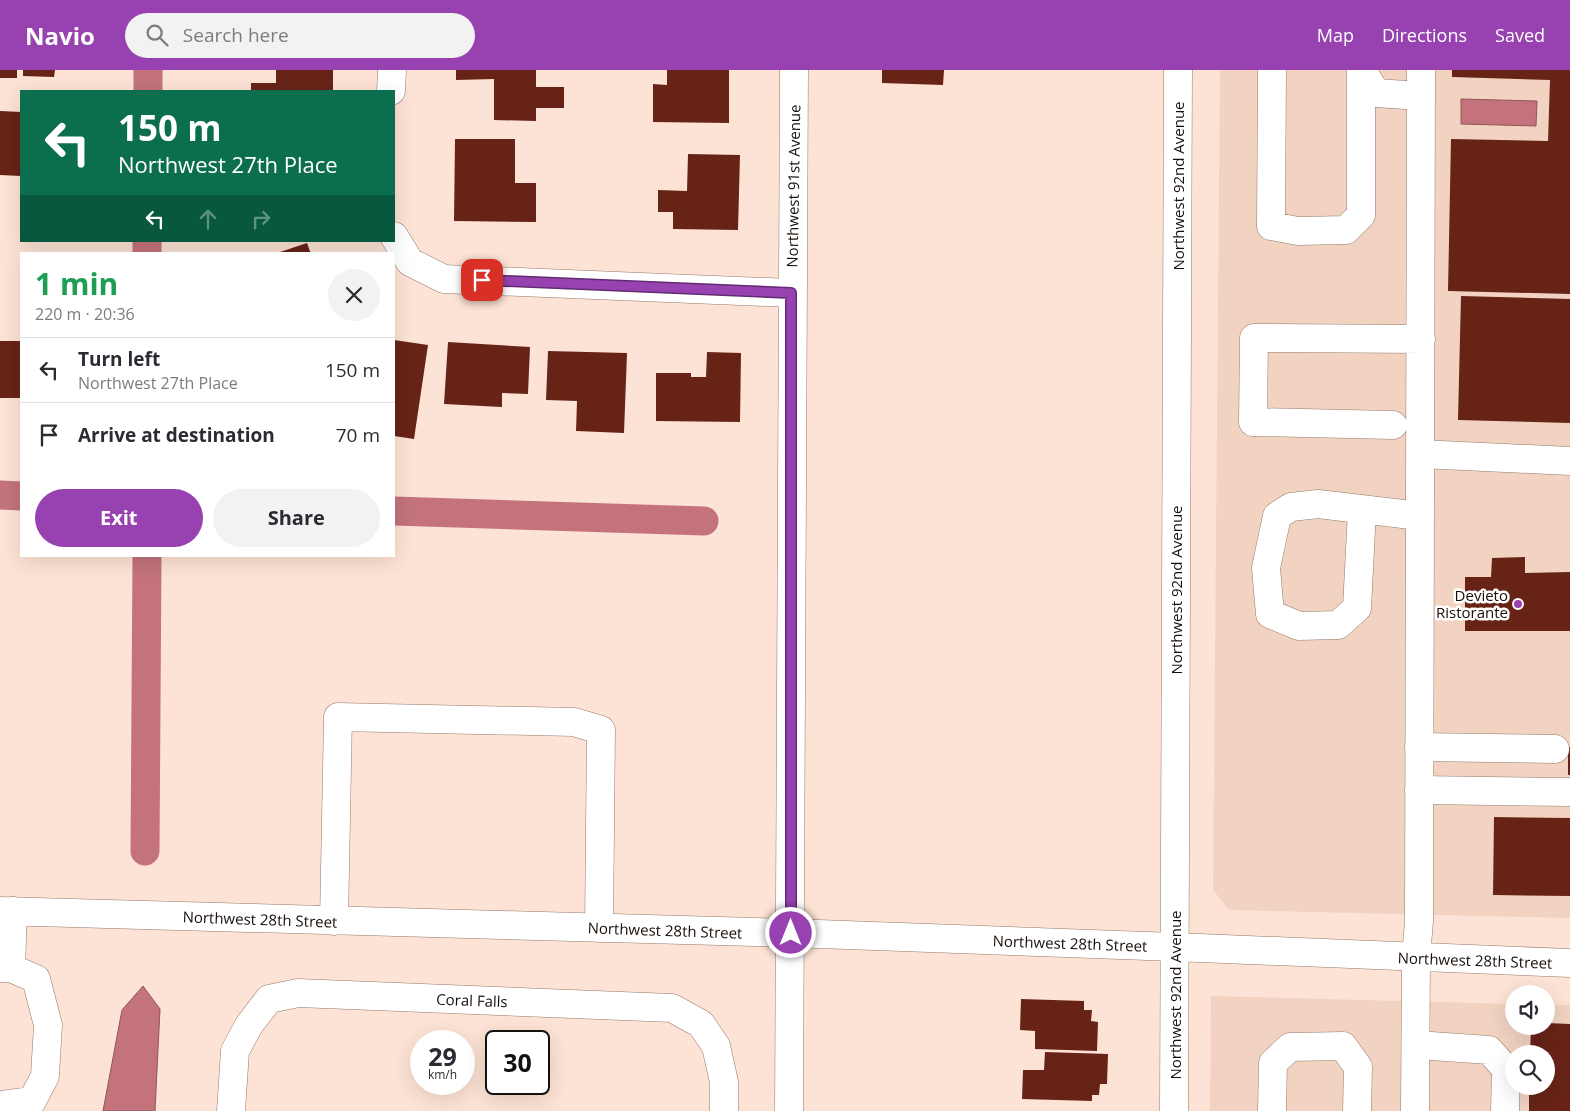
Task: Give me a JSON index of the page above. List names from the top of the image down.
{
  "streets": {
    "street": [
      "Northwest 91st Avenue",
      "Northwest 92nd Avenue",
      "Northwest 28th Street",
      "Coral Falls"
    ]
  },
  "crossings": [
    ["Northwest 91st Avenue", "Northwest 28th Street"],
    ["Northwest 92nd Avenue", "Northwest 28th Street"]
  ],
  "places": ["Devieto Ristorante"],
  "page": {
    "header": "Navio",
    "search": "Search here",
    "nav": ["Map", "Directions", "Saved"],
    "turn": ["150 m", "Northwest 27th Place"],
    "heading": ["1 min", "220 m · 20:36"],
    "list": [
      {
        "name": "Turn left",
        "note": "Northwest 27th Place",
        "value": "150 m"
      },
      {
        "name": "Arrive at destination",
        "value": "70 m"
      }
    ],
    "buttons": ["Exit", "Share"],
    "speed": "29 km/h",
    "limit": "30"
  }
}
